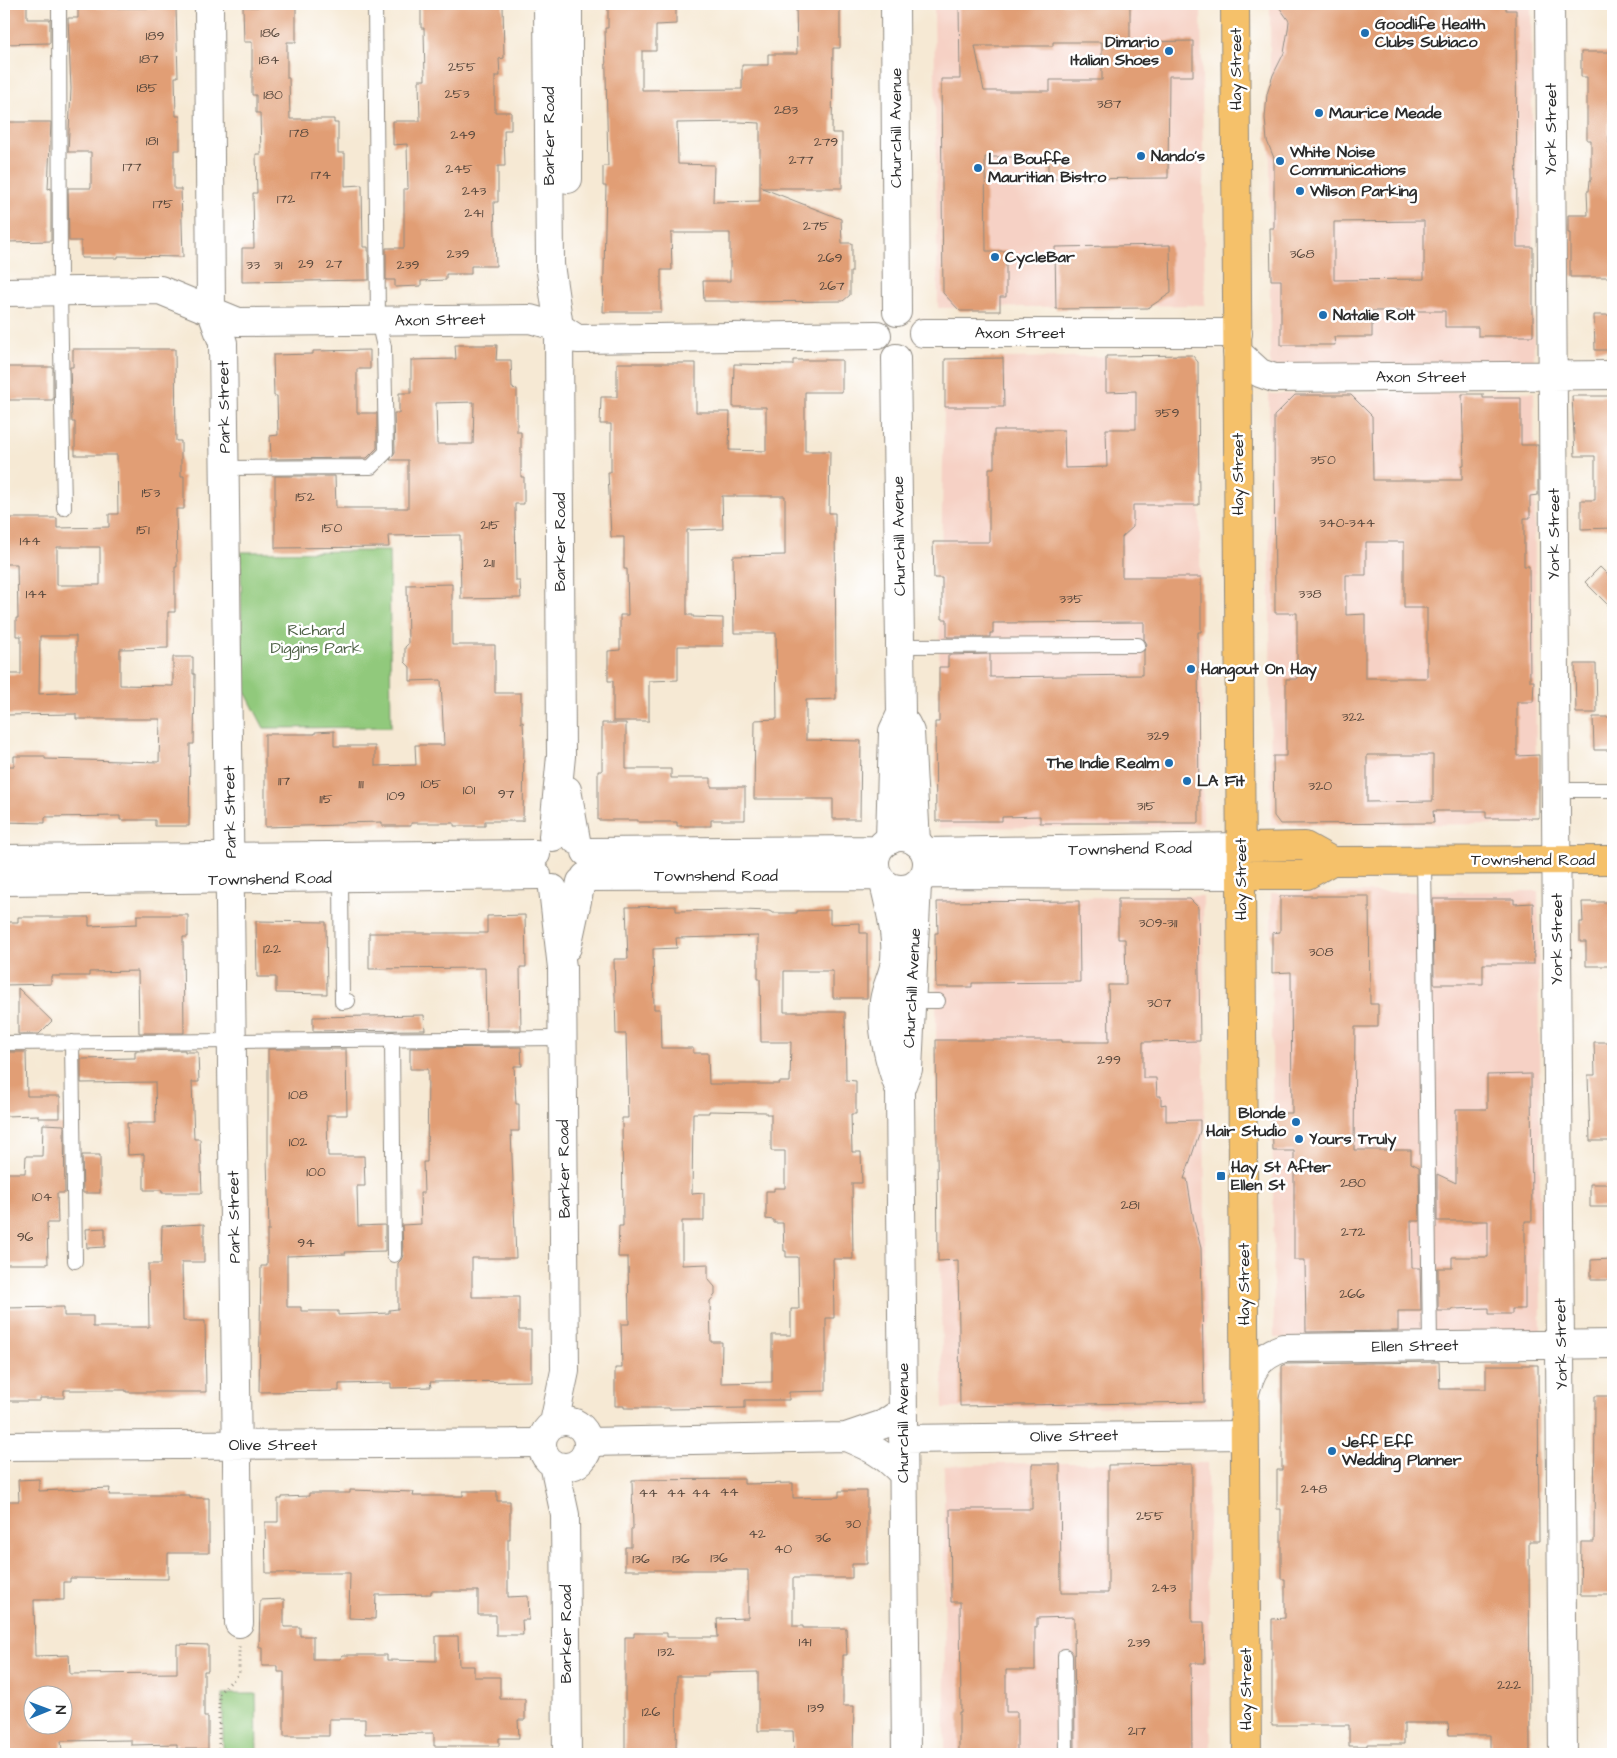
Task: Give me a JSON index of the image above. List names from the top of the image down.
{
  "streets": {
    "main road": ["Hay Street", "Townshend Road"],
    "street": [
      "Churchill Avenue",
      "York Street",
      "Barker Road",
      "Axon Street",
      "Park Street",
      "Ellen Street",
      "Olive Street"
    ]
  },
  "crossings": [
    ["Hay Street", "Axon Street"],
    ["Hay Street", "Townshend Road"],
    ["Hay Street", "Ellen Street"],
    ["Hay Street", "Olive Street"],
    ["Churchill Avenue", "Axon Street"],
    ["Churchill Avenue", "Townshend Road"],
    ["Churchill Avenue", "Olive Street"],
    ["York Street", "Axon Street"],
    ["York Street", "Townshend Road"],
    ["York Street", "Ellen Street"],
    ["Barker Road", "Axon Street"],
    ["Barker Road", "Townshend Road"],
    ["Barker Road", "Olive Street"],
    ["Axon Street", "Park Street"],
    ["Park Street", "Townshend Road"],
    ["Park Street", "Olive Street"]
  ],
  "parks": ["Richard Diggins Park"],
  "places": {
    "other": [
      "Goodlife Health Clubs Subiaco",
      "Dimario Italian Shoes",
      "Maurice Meade",
      "Nando's",
      "White Noise Communications",
      "La Bouffe Mauritian Bistro",
      "Wilson Parking",
      "CycleBar",
      "Natalie Rolt",
      "Hangout On Hay",
      "The Indie Realm",
      "LA Fit",
      "Blonde Hair Studio",
      "Yours Truly",
      "Jeff Eff Wedding Planner"
    ],
    "transit": ["Hay St After Ellen St"]
  },
  "house_numbers": [
    "186",
    "189",
    "187",
    "184",
    "255",
    "185",
    "253",
    "180",
    "387",
    "283",
    "178",
    "249",
    "181",
    "279",
    "277",
    "177",
    "245",
    "174",
    "243",
    "172",
    "175",
    "241",
    "275",
    "239",
    "368",
    "269",
    "29",
    "27",
    "33",
    "31",
    "239",
    "267",
    "359",
    "350",
    "153",
    "152",
    "340-344",
    "215",
    "150",
    "151",
    "144",
    "211",
    "144",
    "338",
    "335",
    "322",
    "329",
    "117",
    "111",
    "105",
    "320",
    "101",
    "97",
    "109",
    "115",
    "315",
    "309-311",
    "122",
    "308",
    "307",
    "299",
    "108",
    "102",
    "100",
    "280",
    "104",
    "281",
    "272",
    "96",
    "94",
    "266",
    "248",
    "44",
    "44",
    "44",
    "44",
    "255",
    "30",
    "42",
    "36",
    "40",
    "136",
    "136",
    "136",
    "243",
    "141",
    "239",
    "132",
    "222",
    "139",
    "126",
    "217"
  ],
  "north": "right"
}
